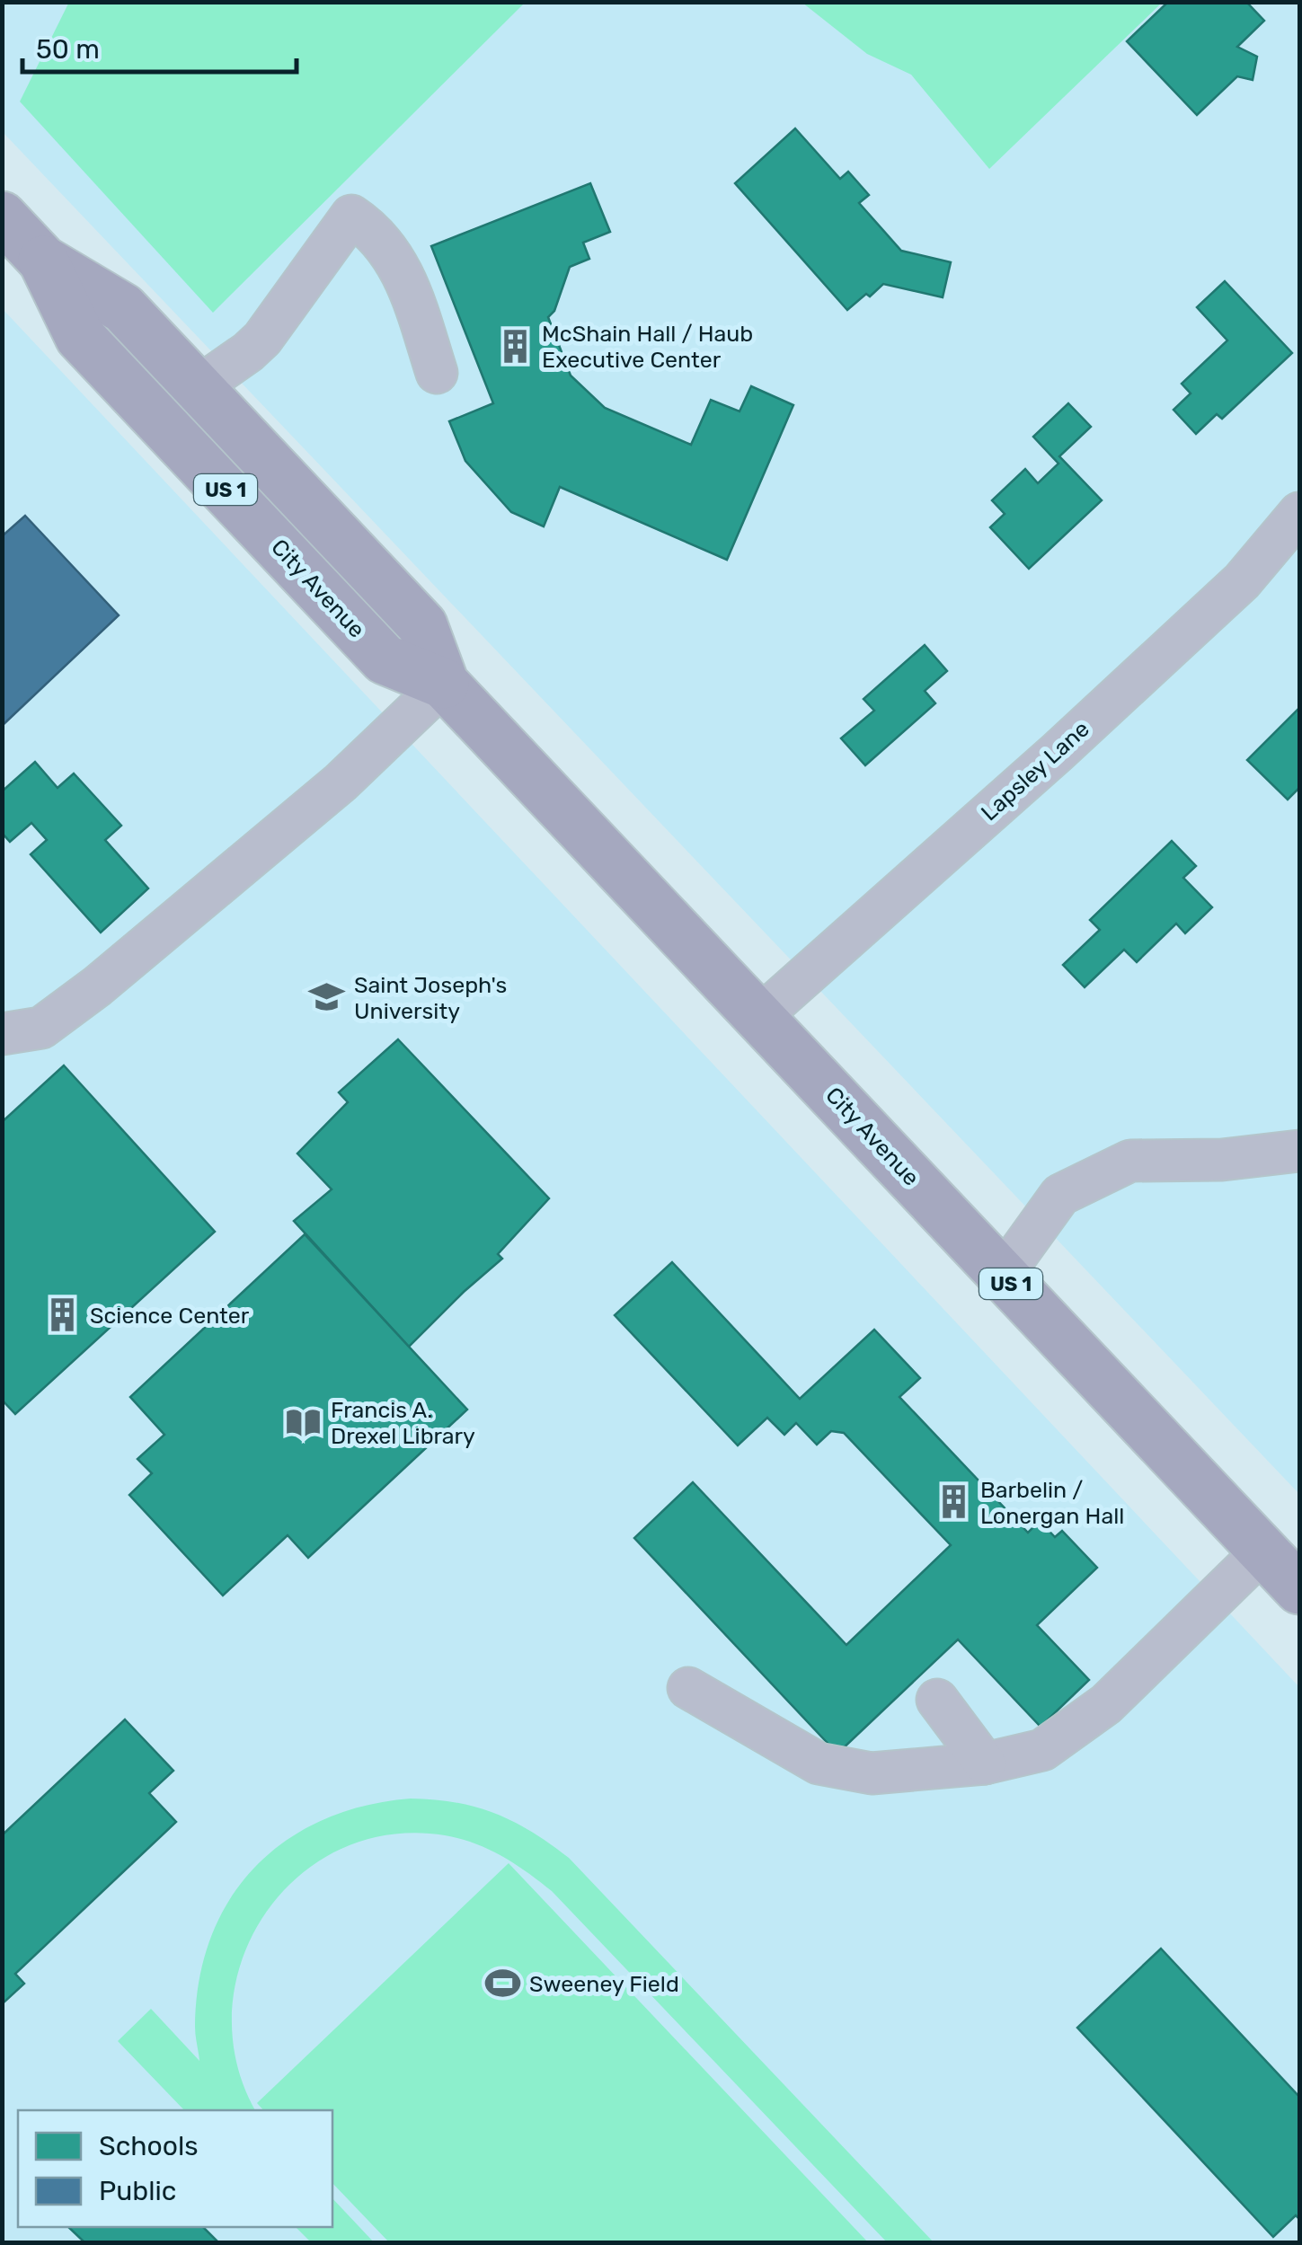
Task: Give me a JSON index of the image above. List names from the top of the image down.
{
  "streets": {
    "highway": ["US 1", "City Avenue"],
    "street": ["Lapsley Lane"]
  },
  "crossings": [
    ["City Avenue", "Lapsley Lane"]
  ],
  "places": {
    "building": ["McShain Hall / Haub Executive Center", "Science Center", "Barbelin / Lonergan Hall"],
    "school or university": ["Saint Joseph's University"],
    "library": ["Francis A. Drexel Library"],
    "sports": ["Sweeney Field"]
  },
  "legend": ["Schools", "Public"],
  "scale_bar": "50 m"
}
